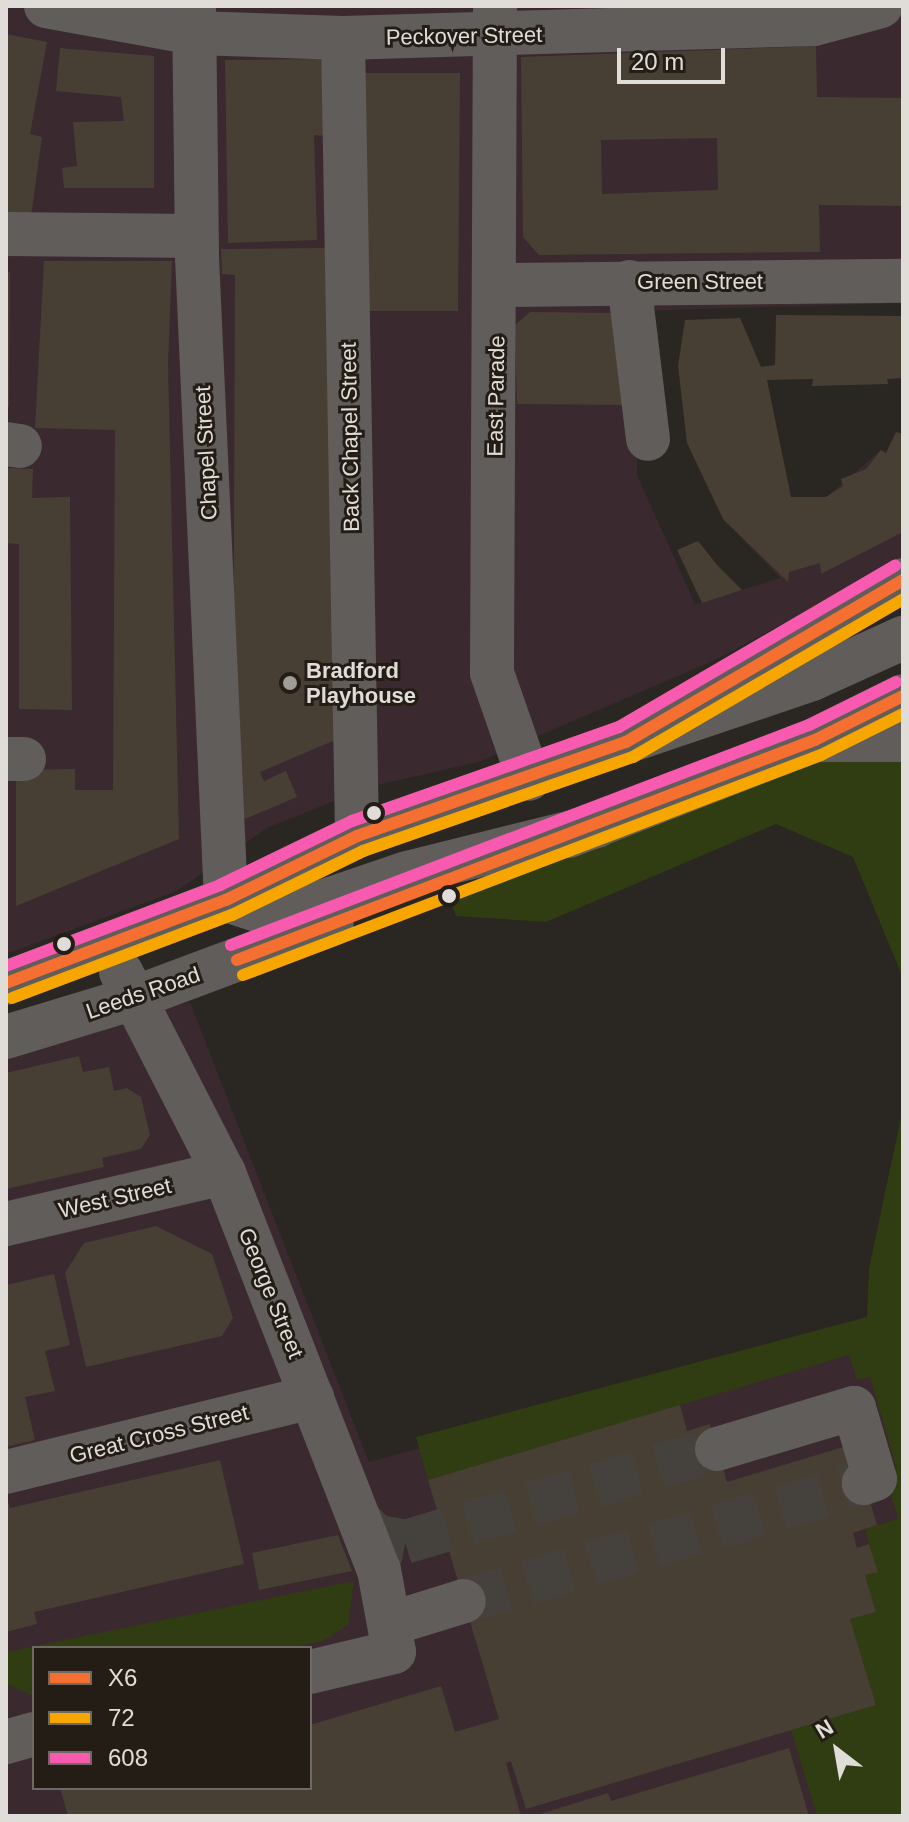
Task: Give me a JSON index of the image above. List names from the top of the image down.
{
  "streets": {
    "street": [
      "Peckover Street",
      "Green Street",
      "East Parade",
      "Back Chapel Street",
      "Chapel Street",
      "Leeds Road",
      "West Street",
      "George Street",
      "Great Cross Street"
    ]
  },
  "crossings": [
    ["Peckover Street", "East Parade"],
    ["Peckover Street", "Back Chapel Street"],
    ["Peckover Street", "Chapel Street"],
    ["Green Street", "East Parade"],
    ["Leeds Road", "George Street"],
    ["West Street", "George Street"],
    ["George Street", "Great Cross Street"]
  ],
  "places": ["Bradford Playhouse"],
  "lines": ["transit line 608", "transit line X6", "transit line 72"],
  "legend": ["X6", "72", "608"],
  "scale_bar": "20 m",
  "north": "top left"
}
